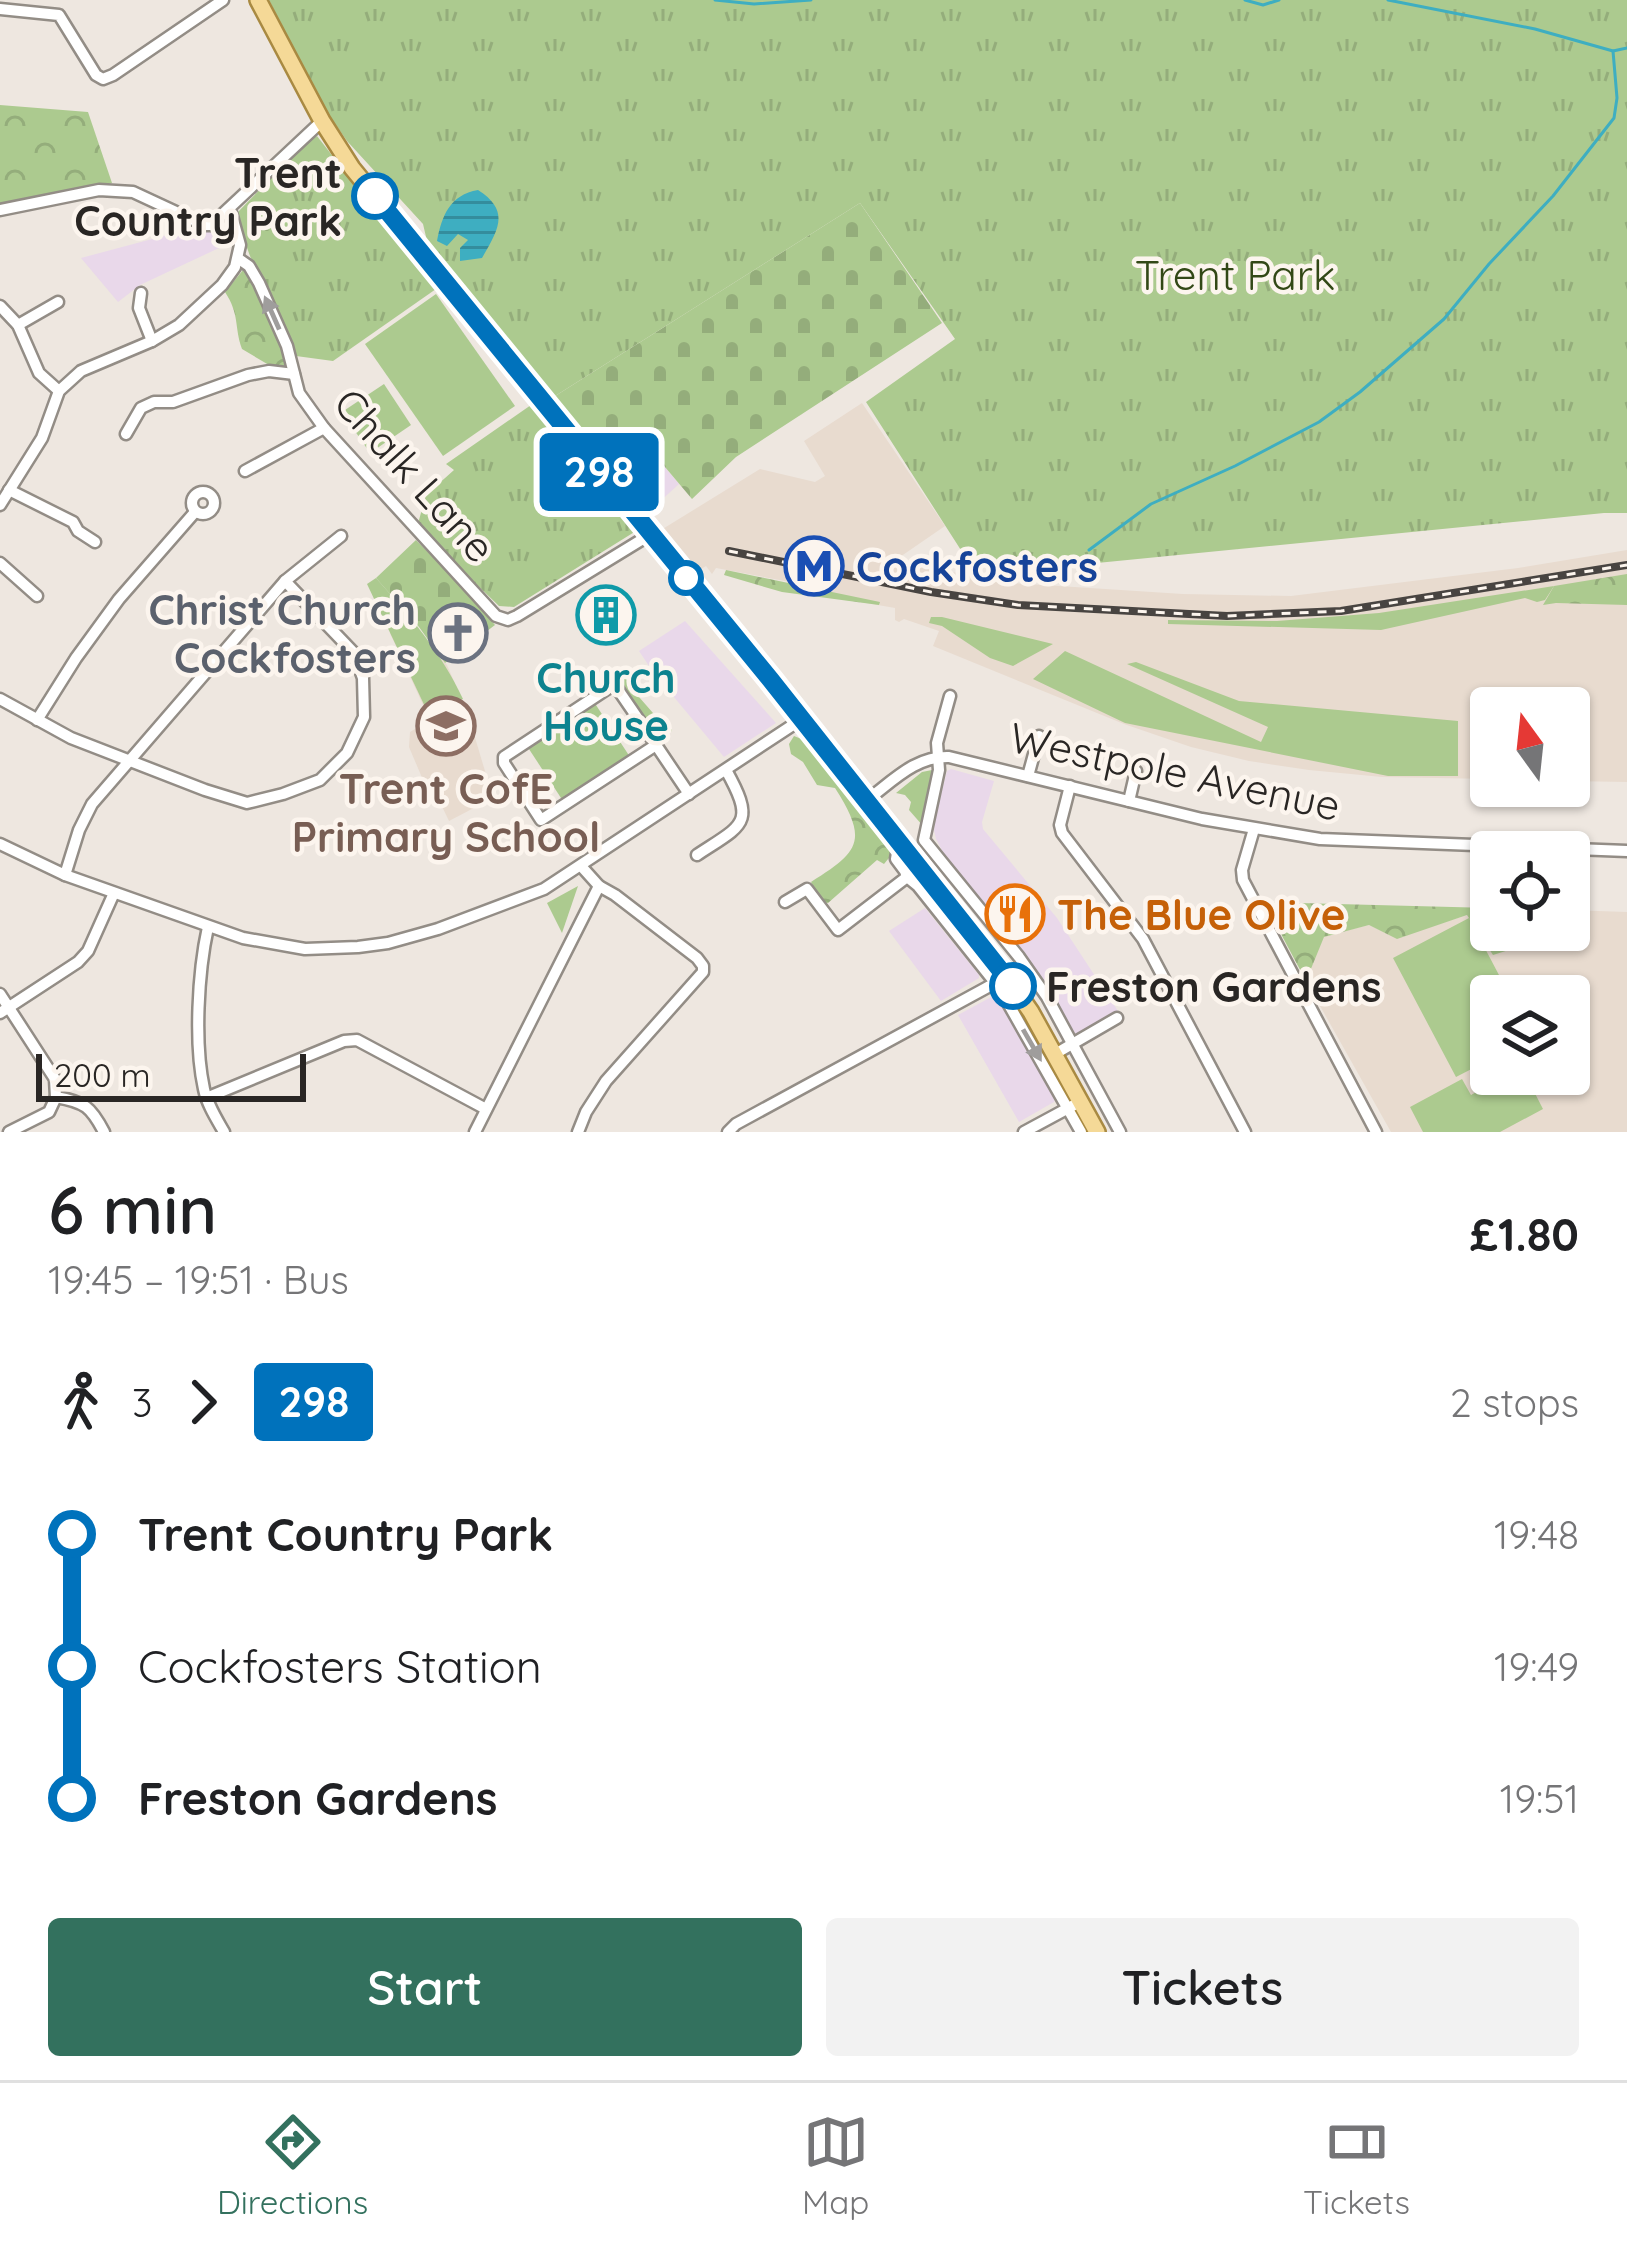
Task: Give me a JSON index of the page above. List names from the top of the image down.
{
  "streets": {
    "street": ["Chalk Lane", "Westpole Avenue"]
  },
  "parks": ["Trent Park"],
  "places": {
    "other": ["Trent Country Park", "Freston Gardens"],
    "metro station": ["Cockfosters"],
    "building": ["Church House"],
    "church": ["Christ Church Cockfosters"],
    "school or university": ["Trent CofE Primary School"],
    "restaurant": ["The Blue Olive"]
  },
  "lines": ["bus line 298"],
  "scale_bar": "200 m",
  "north": "top",
  "page": {
    "on_map": "298",
    "scale": "200 m",
    "heading": ["6 min", "19:45 – 19:51 · Bus", "£1.80"],
    "legs": ["3", "298", "2 stops"],
    "list": [
      {
        "name": "Trent Country Park",
        "value": "19:48"
      },
      {
        "name": "Cockfosters Station",
        "value": "19:49"
      },
      {
        "name": "Freston Gardens",
        "value": "19:51"
      }
    ],
    "buttons": ["Start", "Tickets"],
    "tabs": ["Directions", "Map", "Tickets"]
  }
}
